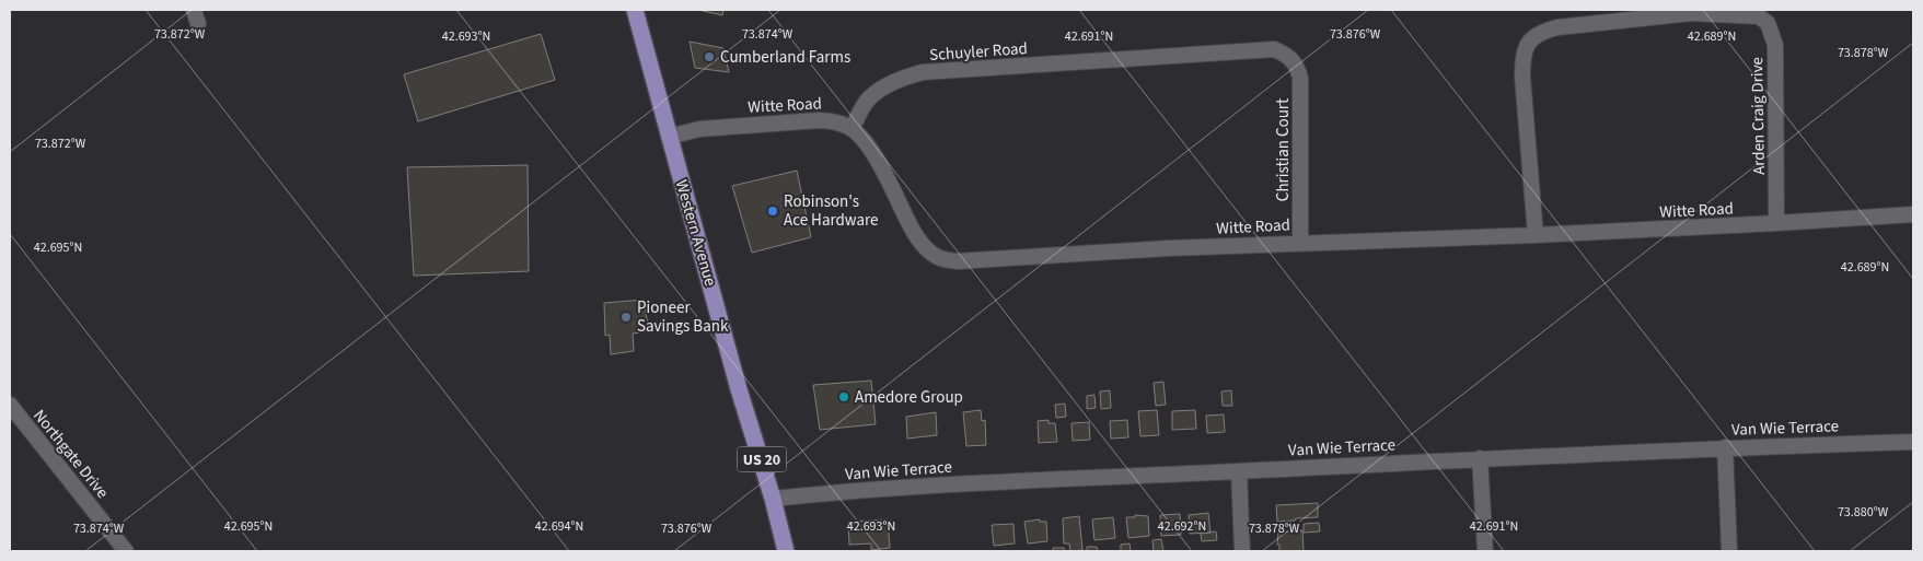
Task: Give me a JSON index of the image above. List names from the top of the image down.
{
  "streets": {
    "main road": ["Western Avenue", "US 20"],
    "street": [
      "Schuyler Road",
      "Witte Road",
      "Arden Craig Drive",
      "Christian Court",
      "Van Wie Terrace",
      "Northgate Drive"
    ]
  },
  "crossings": [
    ["Schuyler Road", "Witte Road"],
    ["Schuyler Road", "Christian Court"],
    ["Witte Road", "Arden Craig Drive"],
    ["Witte Road", "Christian Court"],
    ["Witte Road", "Western Avenue"],
    ["Western Avenue", "Van Wie Terrace"]
  ],
  "places": [
    "Cumberland Farms",
    "Robinson's Ace Hardware",
    "Pioneer Savings Bank",
    "Amedore Group"
  ],
  "coordinates": [
    "73.872°W",
    "73.874°W",
    "73.876°W",
    "42.689°N",
    "42.693°N",
    "42.691°N",
    "73.878°W",
    "42.695°N",
    "73.880°W",
    "42.694°N",
    "42.692°N"
  ]
}
